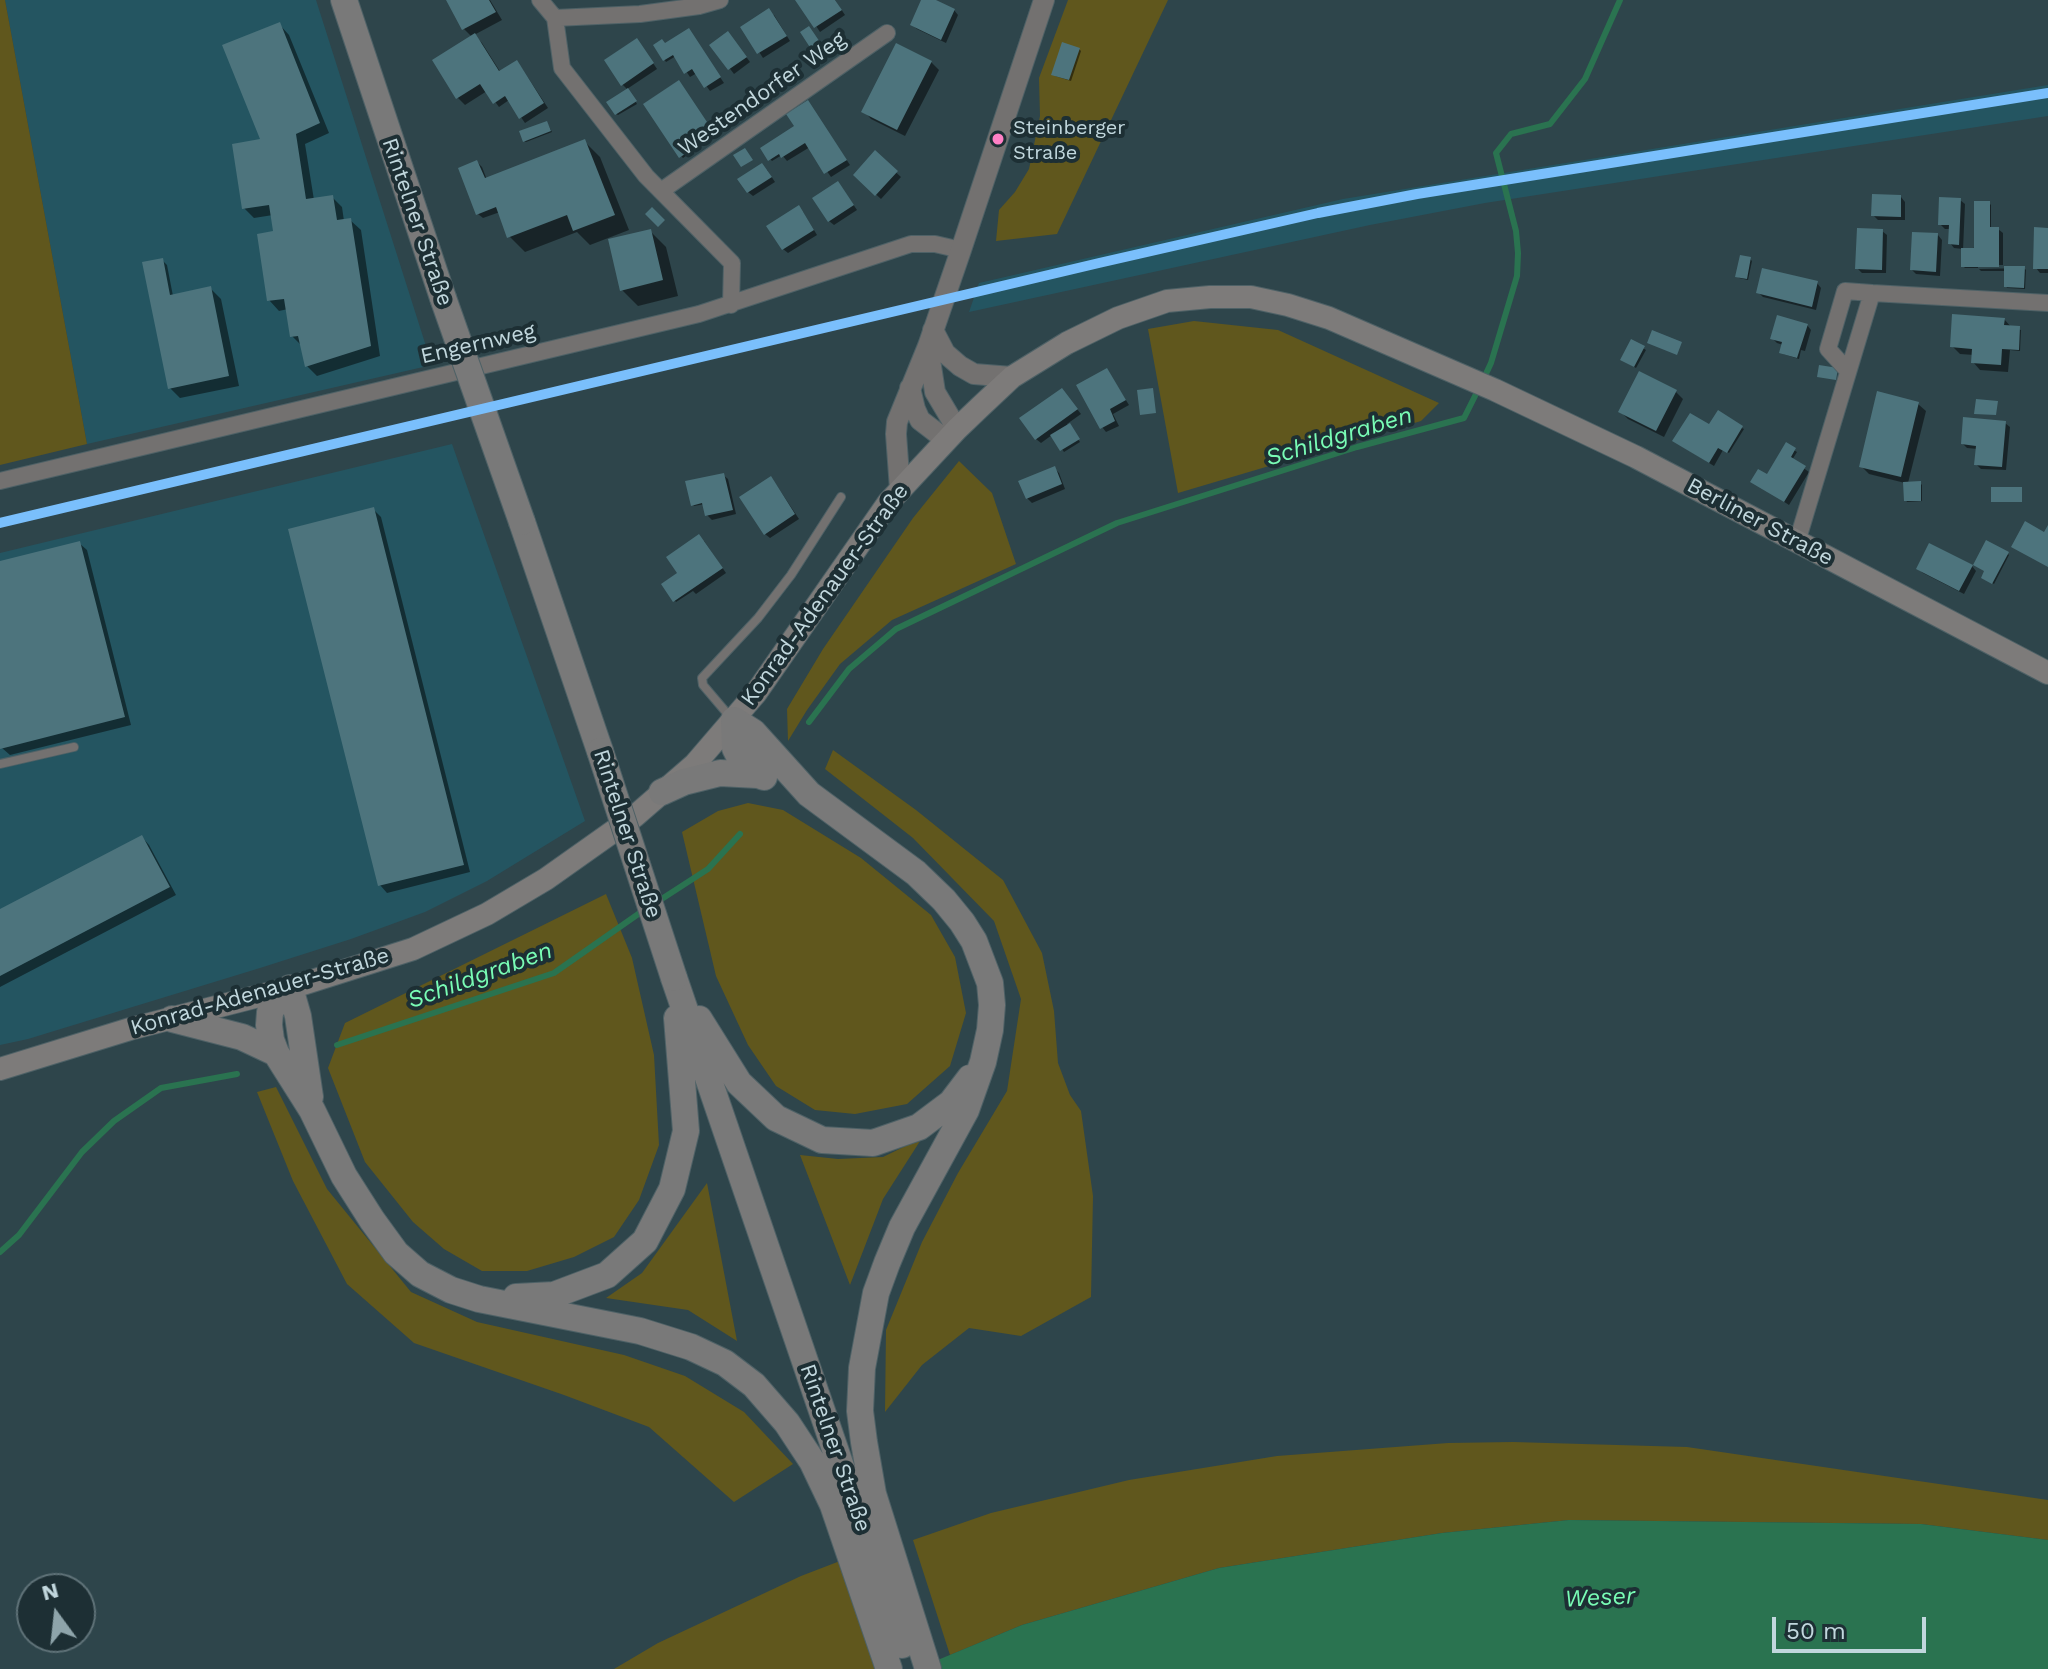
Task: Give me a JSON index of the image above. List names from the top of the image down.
{
  "streets": {
    "main road": ["Rintelner Straße", "Berliner Straße", "Konrad-Adenauer-Straße"],
    "street": ["Westendorfer Weg", "Engernweg"]
  },
  "crossings": [
    ["Berliner Straße", "Konrad-Adenauer-Straße"]
  ],
  "water": ["Schildgraben", "Weser"],
  "places": ["Steinberger Straße"],
  "scale_bar": "50 m",
  "north": "top"
}
